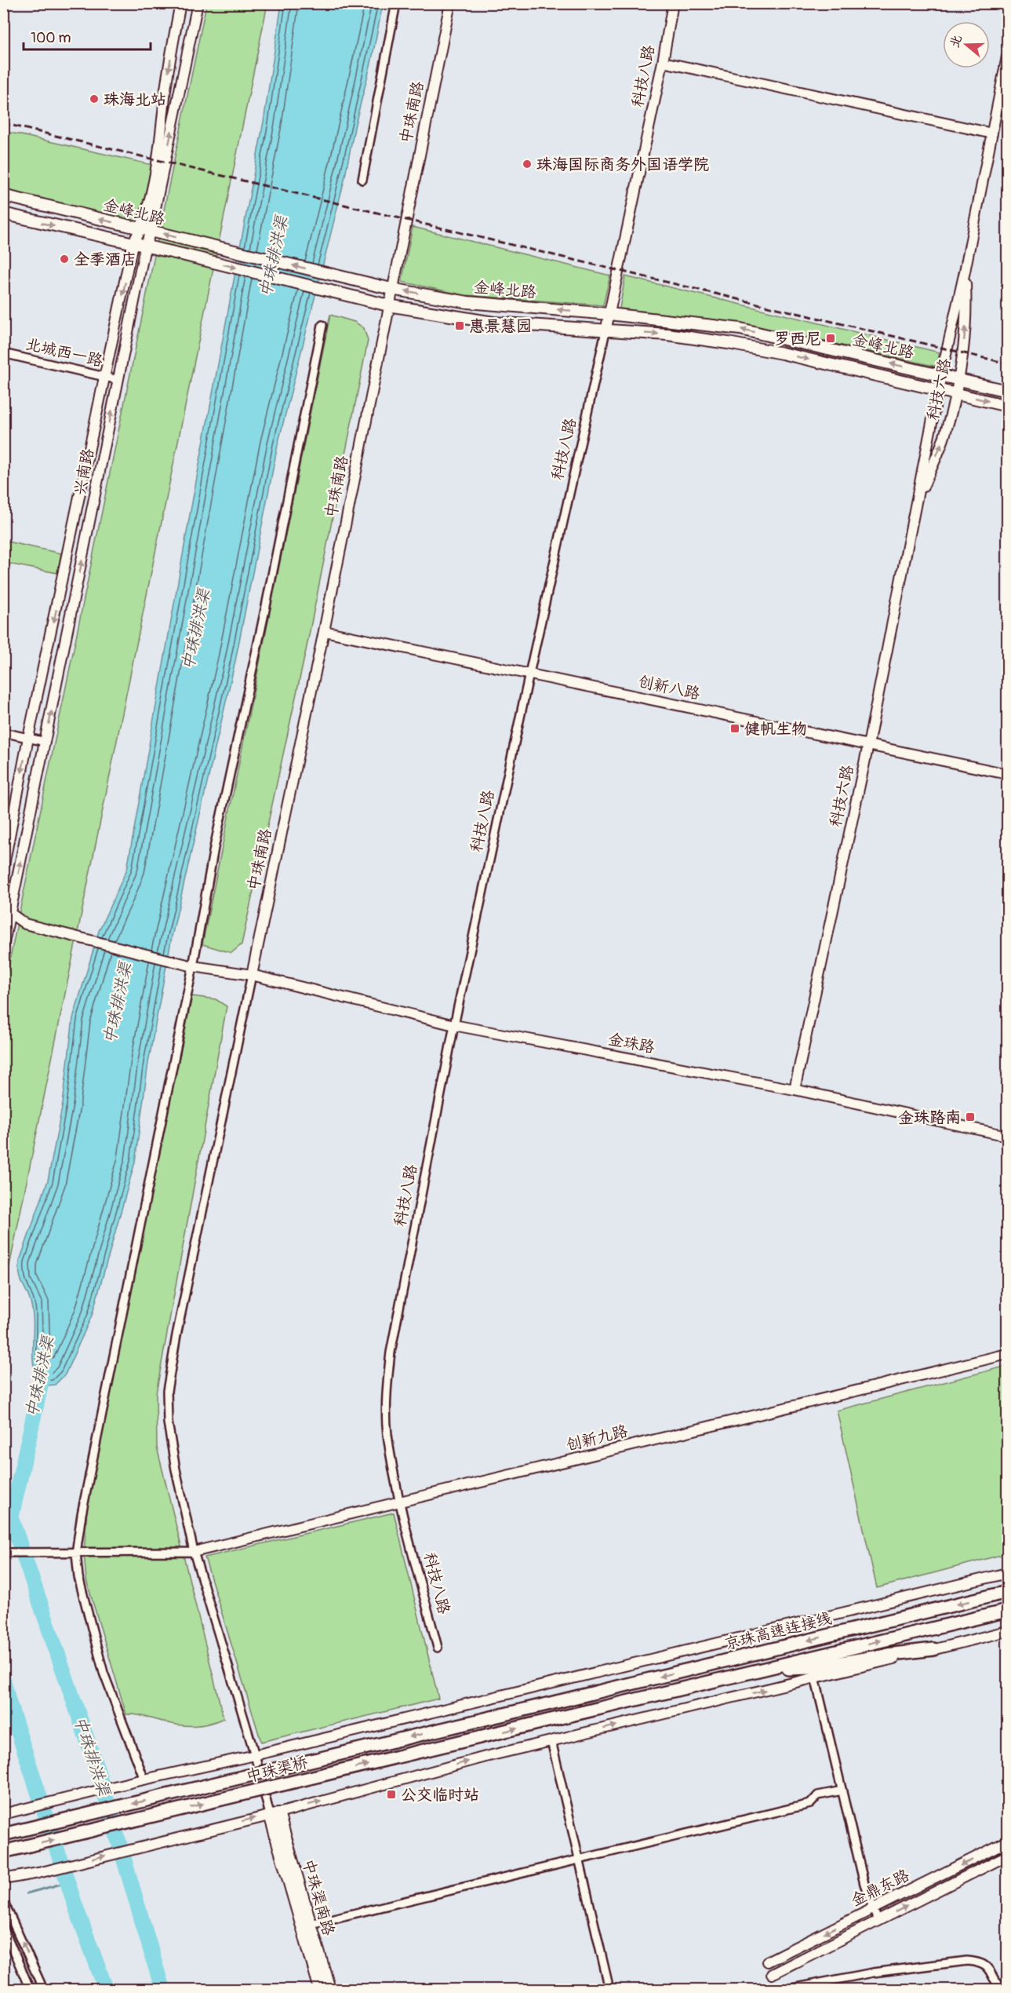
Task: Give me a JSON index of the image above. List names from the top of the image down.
{
  "streets": {
    "highway": ["京珠高速连接线", "中珠渠桥"],
    "main road": ["金峰北路", "中珠渠南路"],
    "street": [
      "科技八路",
      "中珠南路",
      "北城西一路",
      "科技六路",
      "兴南路",
      "创新八路",
      "金珠路",
      "创新九路",
      "金鼎东路"
    ]
  },
  "crossings": [
    ["科技八路", "金峰北路"],
    ["科技八路", "创新八路"],
    ["科技八路", "金珠路"],
    ["科技八路", "创新九路"],
    ["中珠南路", "金峰北路"],
    ["中珠南路", "创新八路"],
    ["中珠南路", "金珠路"],
    ["金峰北路", "科技六路"],
    ["金峰北路", "兴南路"],
    ["北城西一路", "兴南路"],
    ["科技六路", "创新八路"],
    ["科技六路", "金珠路"],
    ["京珠高速连接线", "中珠渠桥"]
  ],
  "water": ["中珠排洪渠"],
  "places": {
    "other": ["珠海北站", "珠海国际商务外国语学院", "全季酒店"],
    "transit": [
      "惠景慧园",
      "罗西尼",
      "健帆生物",
      "金珠路南",
      "公交临时站"
    ]
  },
  "scale_bar": "100 m",
  "north": "left"
}
